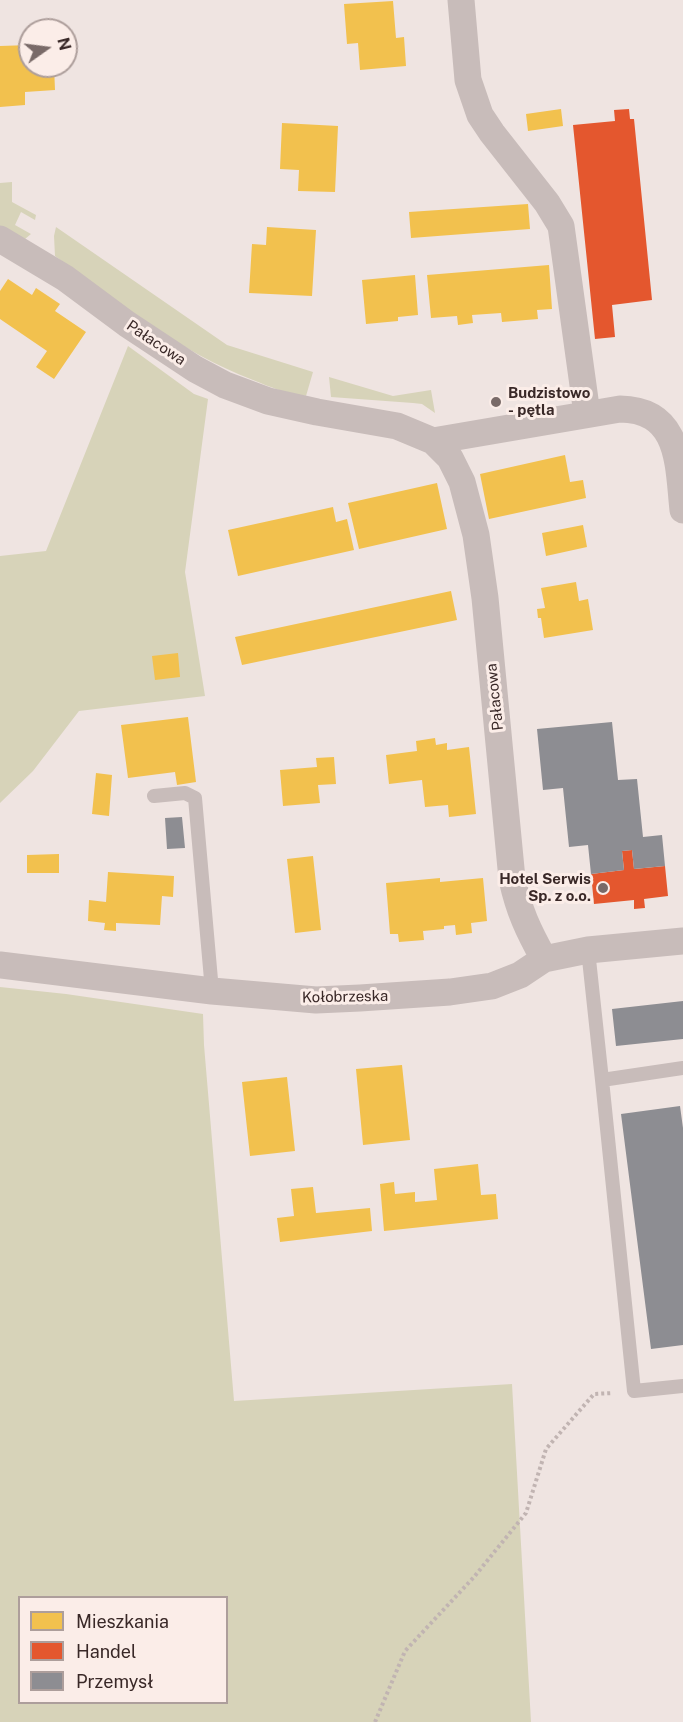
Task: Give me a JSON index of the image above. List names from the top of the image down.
{
  "streets": {
    "street": ["Pałacowa", "Kołobrzeska"]
  },
  "crossings": [
    ["Pałacowa", "Kołobrzeska"]
  ],
  "places": ["Budzistowo - pętla", "Hotel Serwis Sp. z o.o."],
  "legend": ["Mieszkania", "Handel", "Przemysł"],
  "north": "right"
}
